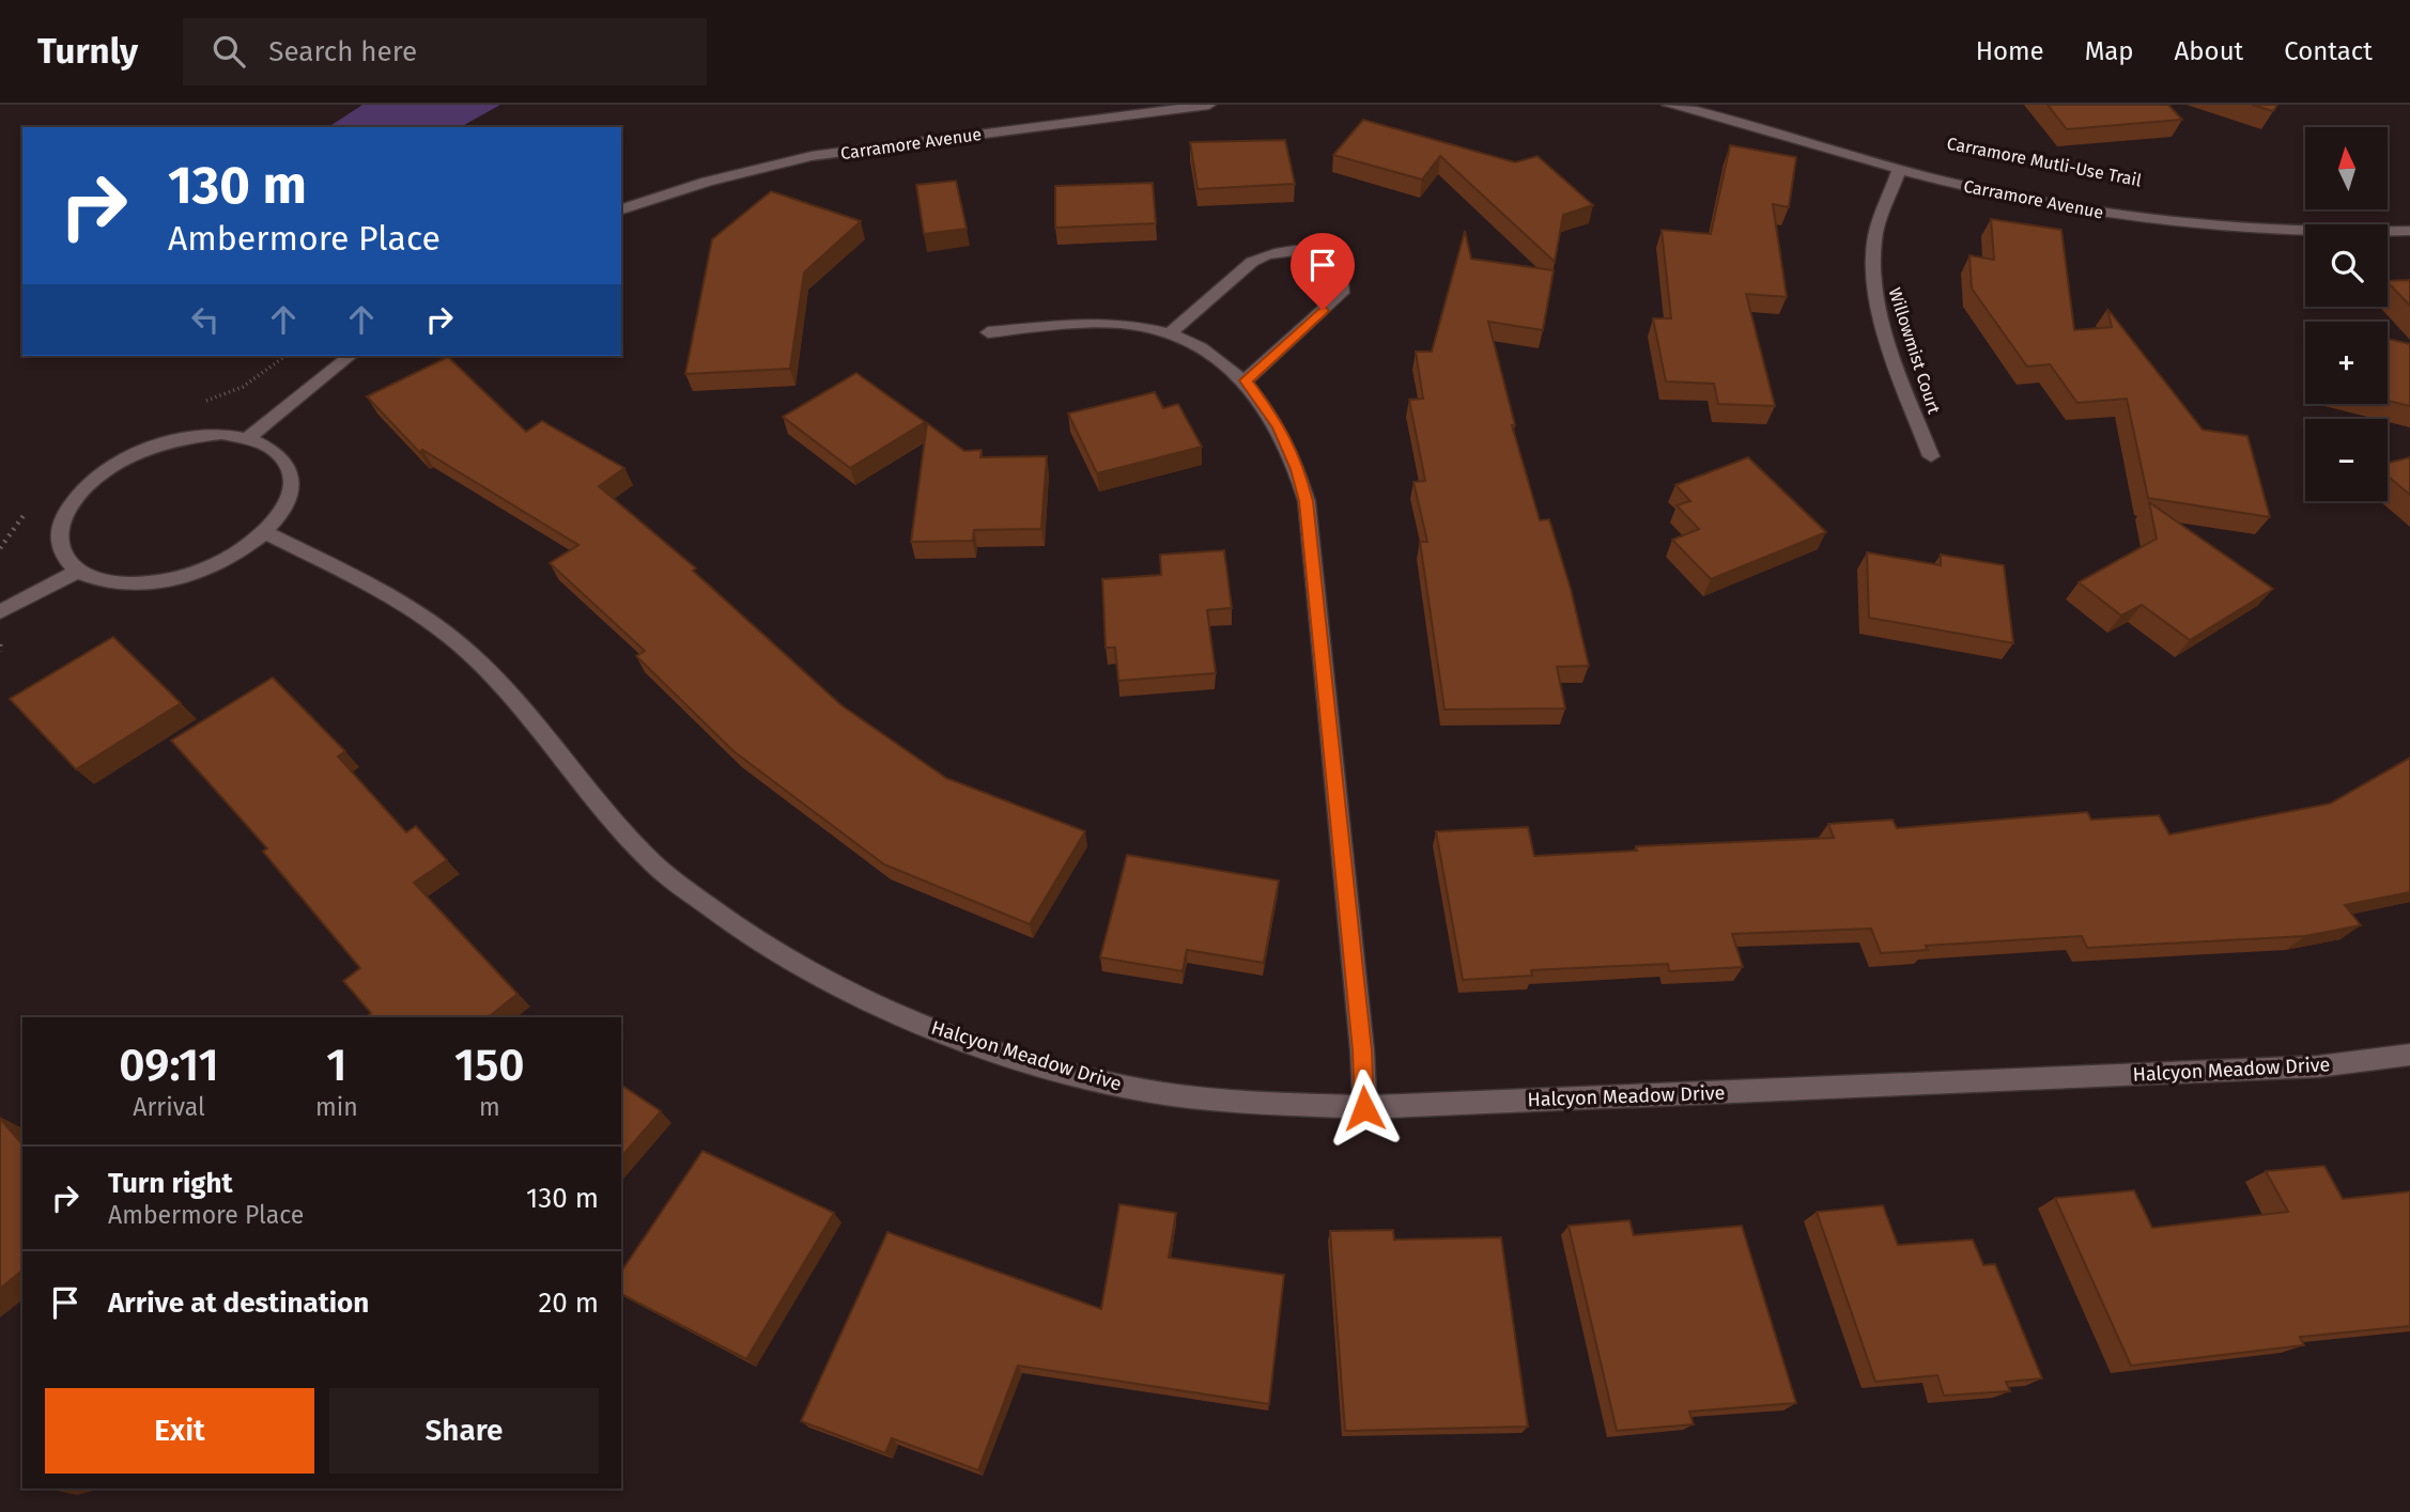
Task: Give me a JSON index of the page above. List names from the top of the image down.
{
  "streets": {
    "street": ["Carramore Avenue", "Willowmist Court", "Halcyon Meadow Drive"]
  },
  "crossings": [
    ["Carramore Avenue", "Willowmist Court"]
  ],
  "north": "top",
  "page": {
    "header": "Turnly",
    "search": "Search here",
    "nav": [
      "Home",
      "Map",
      "About",
      "Contact"
    ],
    "map_buttons": ["+", "−"],
    "turn": ["130 m", "Ambermore Place"],
    "eta": [
      "09:11",
      "Arrival",
      "1",
      "min",
      "150",
      "m"
    ],
    "list": [
      {
        "name": "Turn right",
        "note": "Ambermore Place",
        "value": "130 m"
      },
      {
        "name": "Arrive at destination",
        "value": "20 m"
      }
    ],
    "buttons": ["Exit", "Share"]
  }
}
